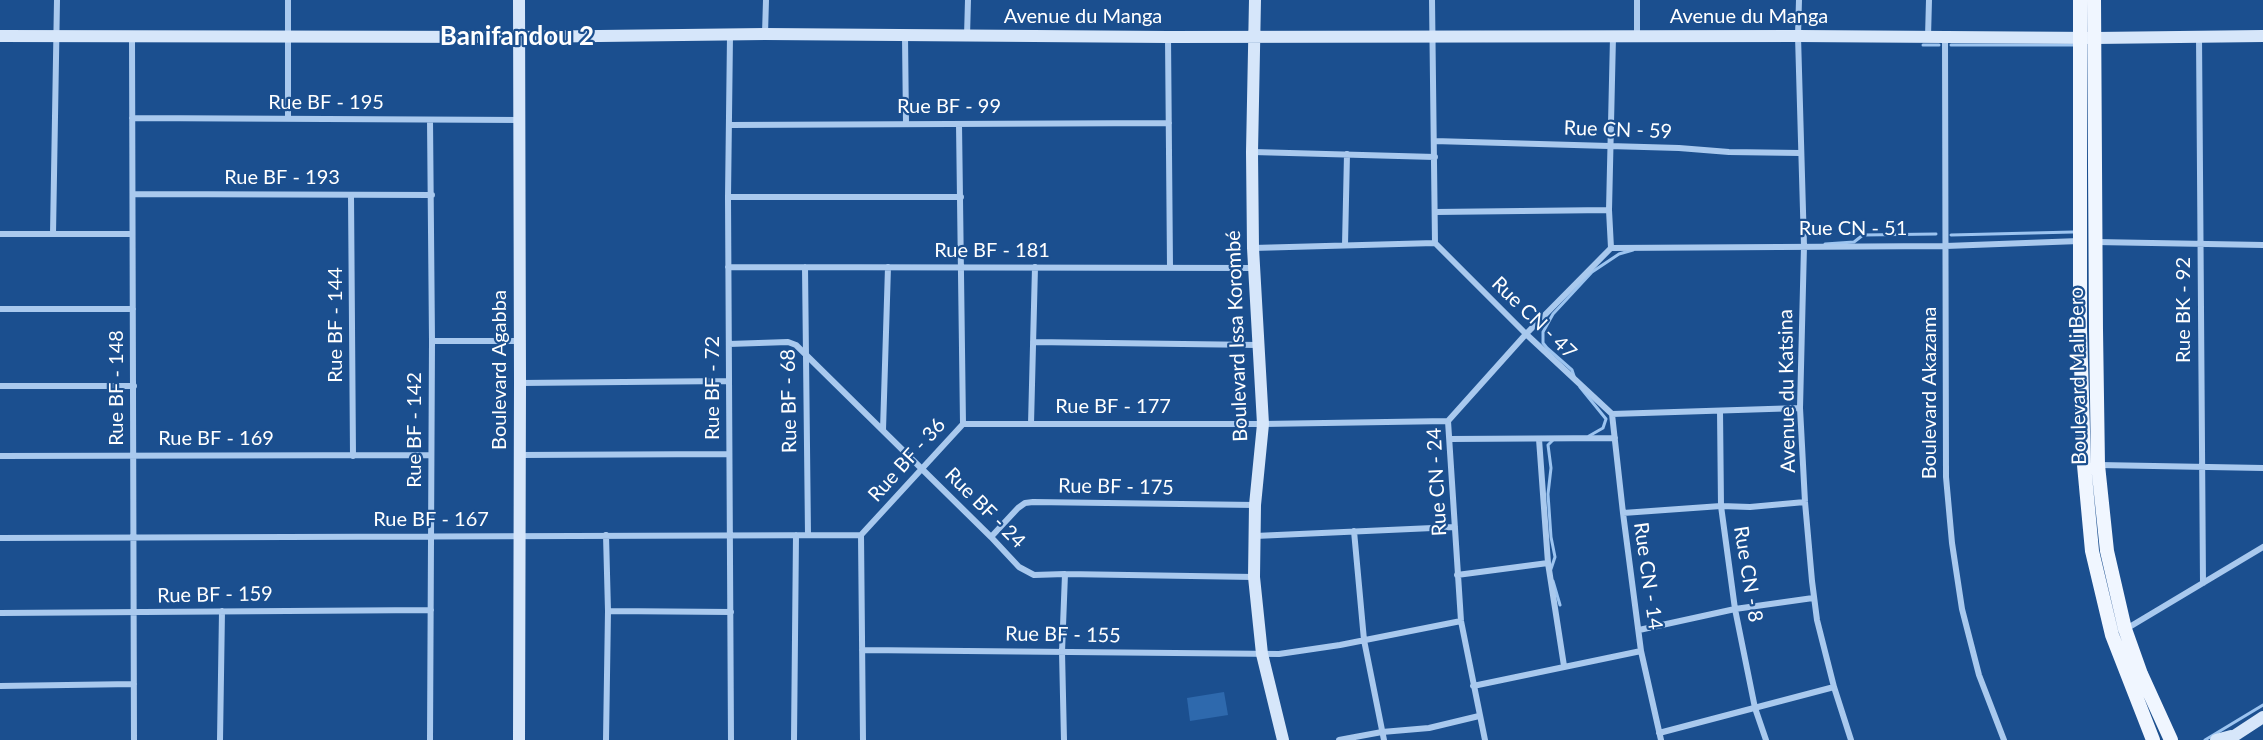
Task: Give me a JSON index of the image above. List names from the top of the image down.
{
  "streets": {
    "main road": ["Boulevard Mali Bero"],
    "street": [
      "Avenue du Manga",
      "Rue BF - 195",
      "Rue BF - 99",
      "Rue CN - 59",
      "Rue BF - 193",
      "Rue CN - 51",
      "Rue BF - 181",
      "Rue BK - 92",
      "Rue CN - 47",
      "Rue BF - 144",
      "Boulevard Issa Korombé",
      "Boulevard Agabba",
      "Rue BF - 148",
      "Rue BF - 72",
      "Avenue du Katsina",
      "Boulevard Akazama",
      "Rue BF - 68",
      "Rue BF - 177",
      "Rue BF - 142",
      "Rue BF - 169",
      "Rue BF - 36",
      "Rue CN - 24",
      "Rue BF - 175",
      "Rue BF - 24",
      "Rue BF - 167",
      "Rue CN - 8",
      "Rue CN - 14",
      "Rue BF - 159",
      "Rue BF - 155"
    ]
  },
  "crossings": [
    ["Avenue du Manga", "Rue BK - 92"],
    ["Avenue du Manga", "Boulevard Issa Korombé"],
    ["Avenue du Manga", "Boulevard Agabba"],
    ["Avenue du Manga", "Boulevard Mali Bero"],
    ["Avenue du Manga", "Rue BF - 148"],
    ["Avenue du Manga", "Rue BF - 72"],
    ["Avenue du Manga", "Avenue du Katsina"],
    ["Avenue du Manga", "Boulevard Akazama"],
    ["Rue BF - 195", "Boulevard Agabba"],
    ["Rue BF - 195", "Rue BF - 148"],
    ["Rue BF - 195", "Rue BF - 142"],
    ["Rue BF - 99", "Rue BF - 72"],
    ["Rue BF - 99", "Rue BF - 36"],
    ["Rue CN - 59", "Avenue du Katsina"],
    ["Rue BF - 193", "Rue BF - 144"],
    ["Rue BF - 193", "Rue BF - 148"],
    ["Rue BF - 193", "Rue BF - 142"],
    ["Rue CN - 51", "Rue BK - 92"],
    ["Rue CN - 51", "Boulevard Mali Bero"],
    ["Rue CN - 51", "Avenue du Katsina"],
    ["Rue CN - 51", "Boulevard Akazama"],
    ["Rue CN - 51", "Rue CN - 24"],
    ["Rue BF - 181", "Boulevard Issa Korombé"],
    ["Rue BF - 181", "Rue BF - 72"],
    ["Rue BF - 181", "Rue BF - 68"],
    ["Rue BF - 181", "Rue BF - 36"],
    ["Rue CN - 47", "Rue CN - 24"],
    ["Rue CN - 47", "Rue CN - 14"],
    ["Rue BF - 144", "Rue BF - 169"],
    ["Boulevard Issa Korombé", "Rue BF - 177"],
    ["Boulevard Issa Korombé", "Rue BF - 175"],
    ["Boulevard Issa Korombé", "Rue BF - 24"],
    ["Boulevard Issa Korombé", "Rue BF - 155"],
    ["Boulevard Agabba", "Rue BF - 167"],
    ["Rue BF - 148", "Rue BF - 169"],
    ["Rue BF - 148", "Rue BF - 167"],
    ["Rue BF - 148", "Rue BF - 159"],
    ["Rue BF - 72", "Rue BF - 24"],
    ["Rue BF - 72", "Rue BF - 167"],
    ["Rue BF - 68", "Rue BF - 24"],
    ["Rue BF - 68", "Rue BF - 167"],
    ["Rue BF - 177", "Rue BF - 36"],
    ["Rue BF - 177", "Rue CN - 24"],
    ["Rue BF - 142", "Rue BF - 169"],
    ["Rue BF - 142", "Rue BF - 167"],
    ["Rue BF - 142", "Rue BF - 159"],
    ["Rue BF - 36", "Rue BF - 24"],
    ["Rue BF - 36", "Rue BF - 167"],
    ["Rue CN - 24", "Rue BF - 155"],
    ["Rue BF - 175", "Rue BF - 24"]
  ],
  "districts": ["Banifandou 2"]
}
